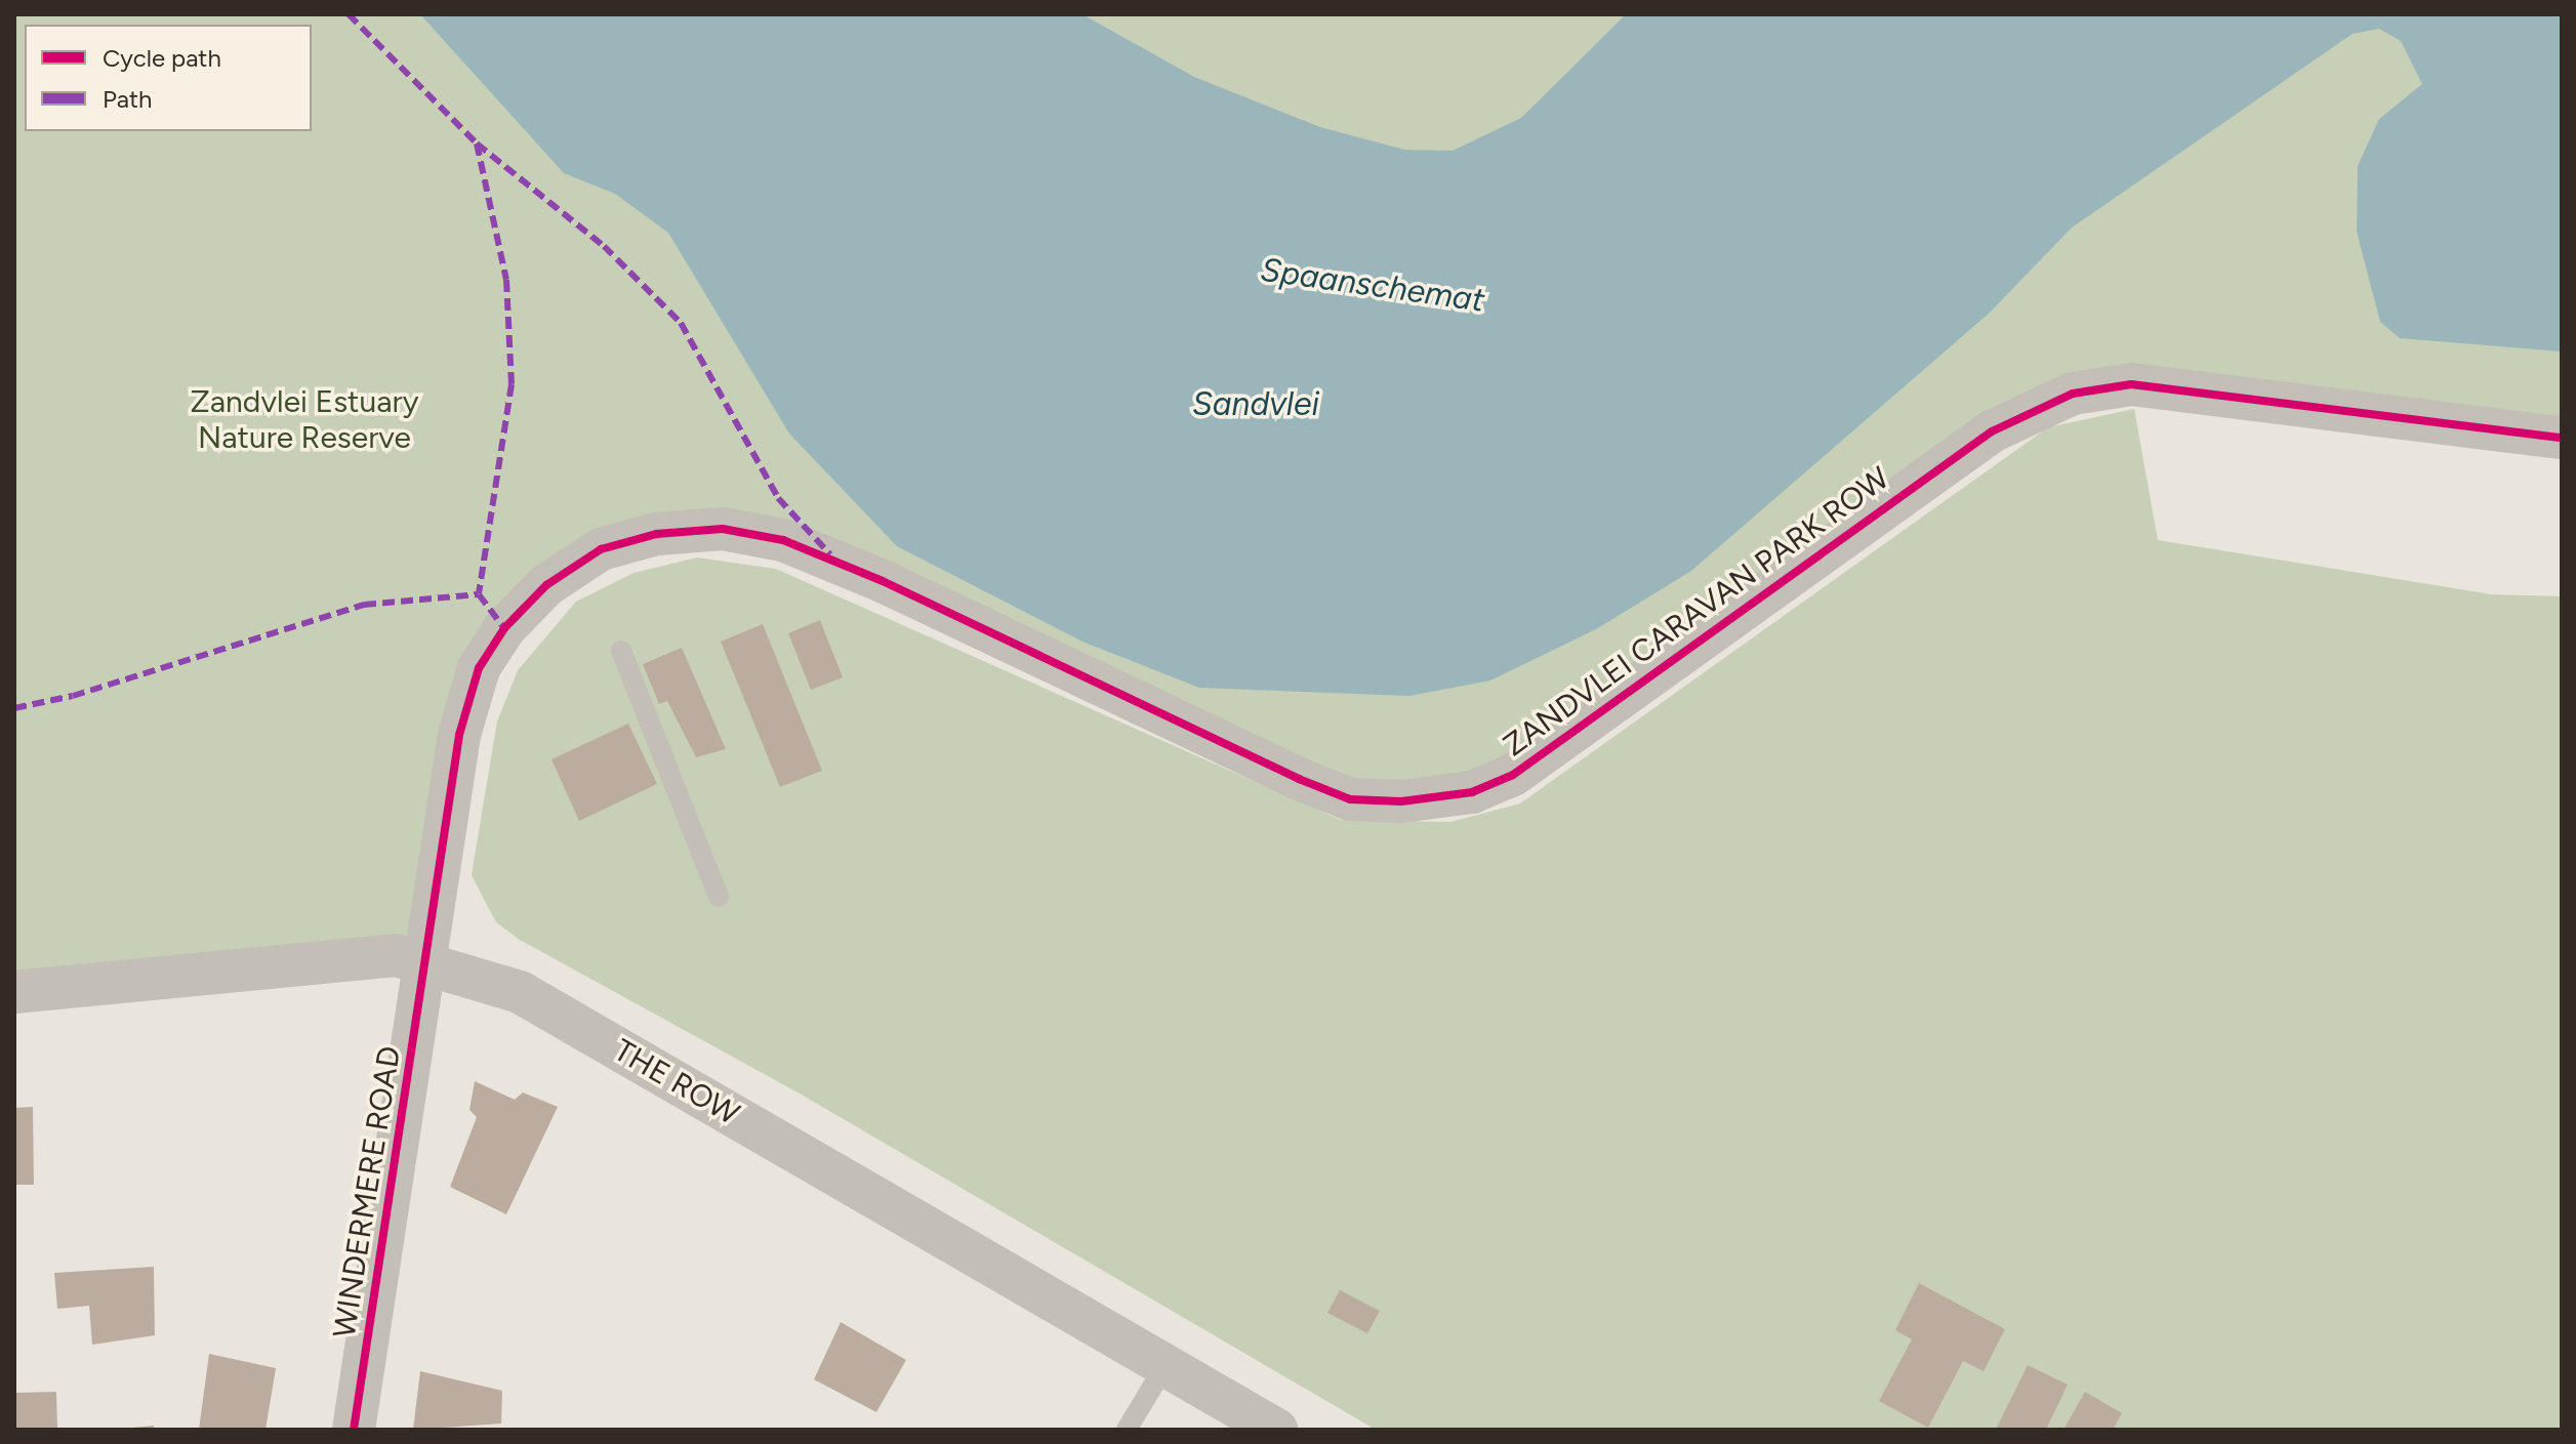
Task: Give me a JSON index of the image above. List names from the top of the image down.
{
  "streets": {
    "street": ["ZANDVLEI CARAVAN PARK ROW", "THE ROW", "WINDERMERE ROAD"]
  },
  "crossings": [
    ["ZANDVLEI CARAVAN PARK ROW", "THE ROW"],
    ["ZANDVLEI CARAVAN PARK ROW", "WINDERMERE ROAD"],
    ["THE ROW", "WINDERMERE ROAD"]
  ],
  "water": ["Spaanschemat", "Sandvlei"],
  "parks": ["Zandvlei Estuary Nature Reserve"],
  "legend": ["Cycle path", "Path"]
}
